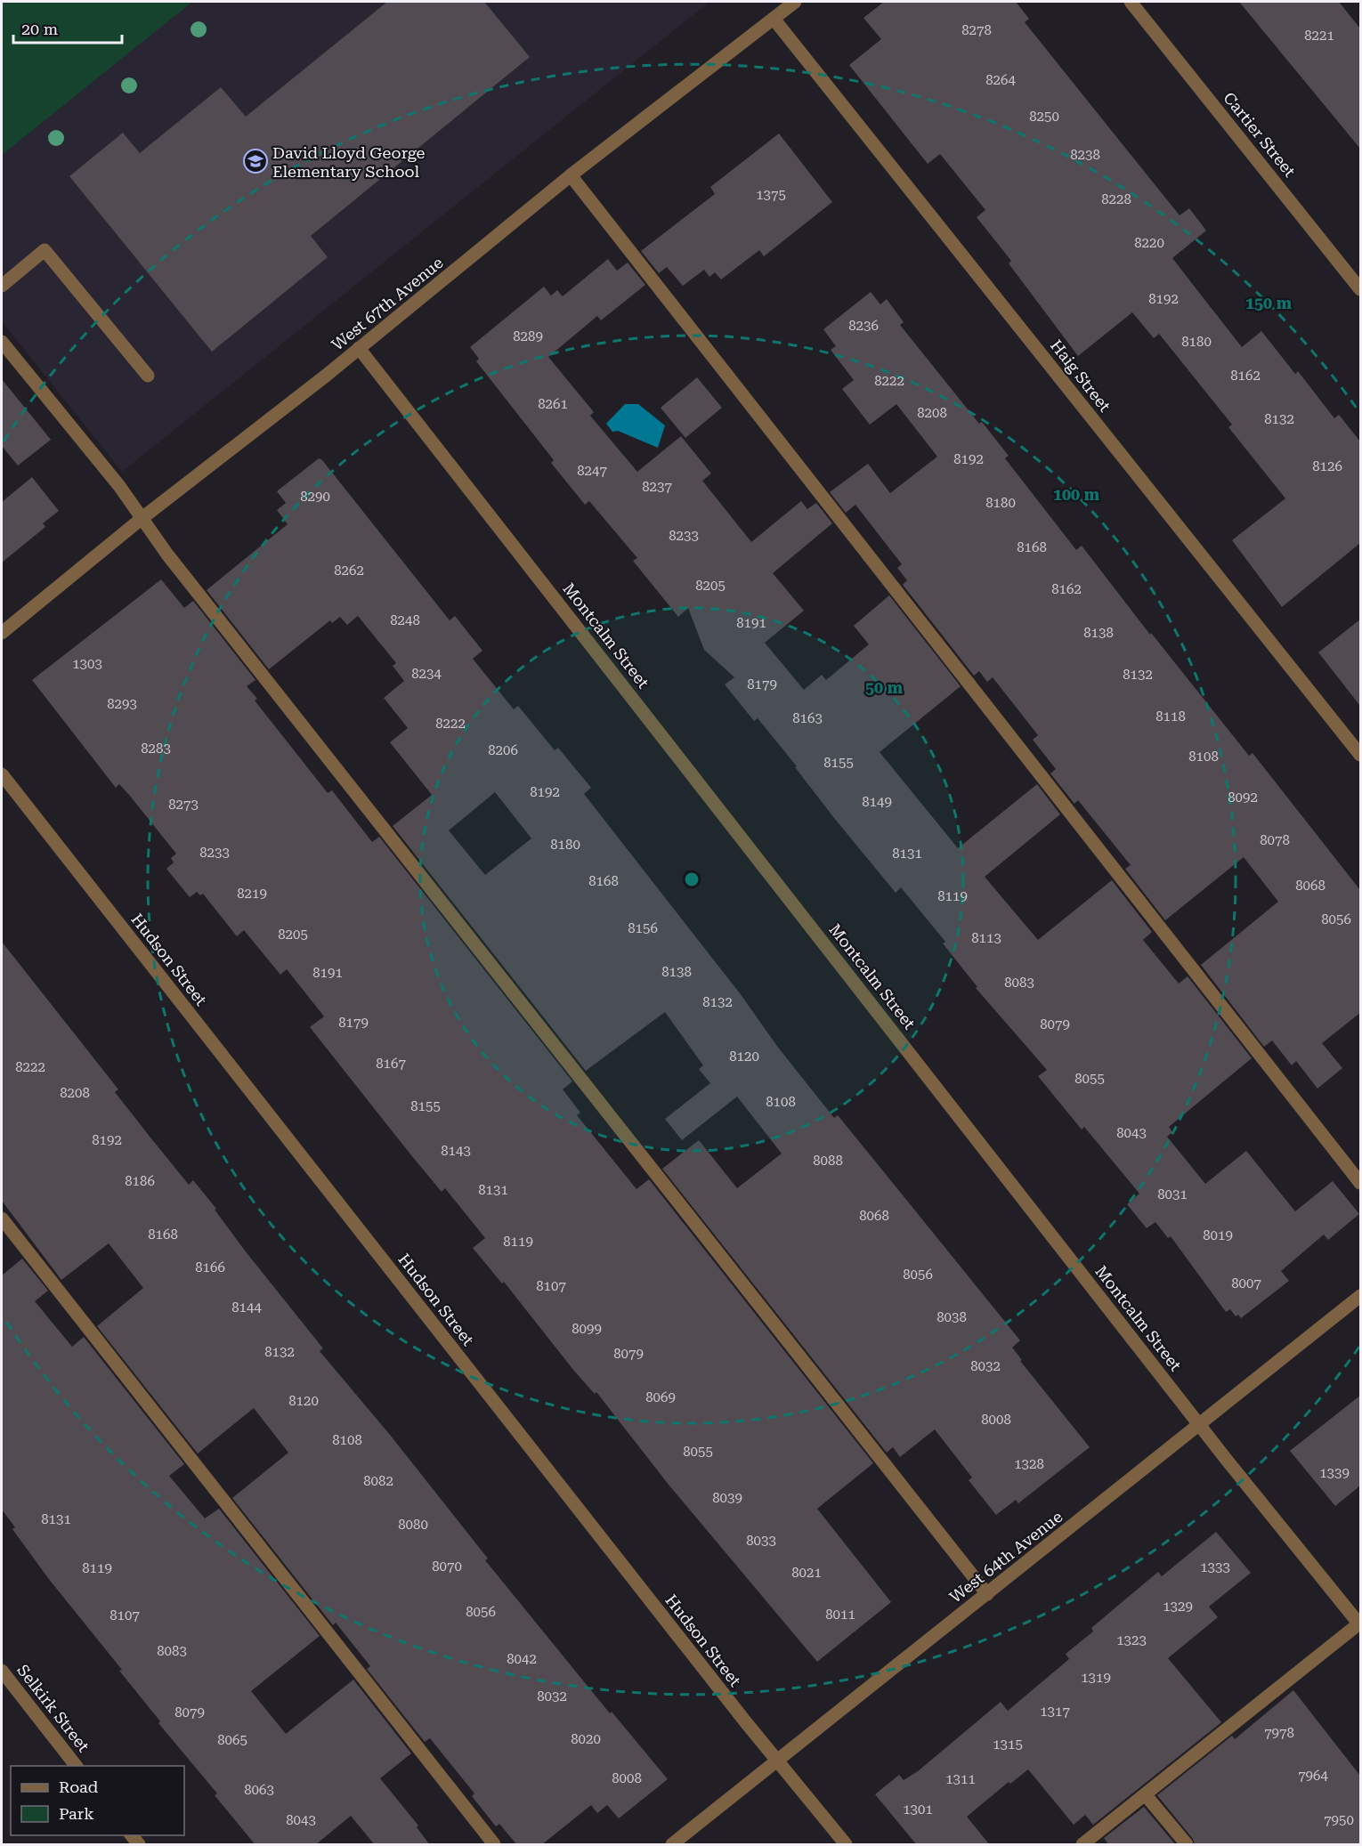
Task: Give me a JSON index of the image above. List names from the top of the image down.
{
  "streets": {
    "street": [
      "Cartier Street",
      "West 67th Avenue",
      "Haig Street",
      "Montcalm Street",
      "Hudson Street",
      "West 64th Avenue",
      "Selkirk Street"
    ]
  },
  "crossings": [
    ["West 67th Avenue", "Haig Street"],
    ["West 67th Avenue", "Montcalm Street"],
    ["Montcalm Street", "West 64th Avenue"],
    ["Hudson Street", "West 64th Avenue"]
  ],
  "places": {
    "school or university": ["David Lloyd George Elementary School"]
  },
  "house_numbers": [
    "8278",
    "8221",
    "8264",
    "8250",
    "8238",
    "1375",
    "8228",
    "8220",
    "8192",
    "8236",
    "8289",
    "8180",
    "8162",
    "8222",
    "8261",
    "8208",
    "8132",
    "8192",
    "8126",
    "8247",
    "8237",
    "8290",
    "8180",
    "8233",
    "8168",
    "8262",
    "8205",
    "8162",
    "8248",
    "8191",
    "8138",
    "1303",
    "8234",
    "8132",
    "8179",
    "8293",
    "8118",
    "8163",
    "8222",
    "8283",
    "8206",
    "8108",
    "8155",
    "8192",
    "8092",
    "8149",
    "8273",
    "8078",
    "8180",
    "8233",
    "8131",
    "8168",
    "8068",
    "8219",
    "8119",
    "8056",
    "8156",
    "8205",
    "8113",
    "8138",
    "8191",
    "8083",
    "8132",
    "8179",
    "8079",
    "8120",
    "8167",
    "8222",
    "8055",
    "8208",
    "8108",
    "8155",
    "8043",
    "8192",
    "8143",
    "8088",
    "8186",
    "8131",
    "8031",
    "8068",
    "8168",
    "8019",
    "8119",
    "8166",
    "8056",
    "8007",
    "8107",
    "8144",
    "8038",
    "8099",
    "8132",
    "8079",
    "8032",
    "8069",
    "8120",
    "8008",
    "8108",
    "8055",
    "1328",
    "1339",
    "8082",
    "8039",
    "8131",
    "8080",
    "8033",
    "8070",
    "1333",
    "8119",
    "8021",
    "1329",
    "8056",
    "8011",
    "8107",
    "1323",
    "8083",
    "8042",
    "1319",
    "8032",
    "1317",
    "8079",
    "7978",
    "8020",
    "8065",
    "1315",
    "7964",
    "8008",
    "1311",
    "8063",
    "1301",
    "8043",
    "7950"
  ],
  "legend": ["Road", "Park"],
  "scale_bar": "20 m",
  "rings": ["150 m", "100 m", "50 m"]
}
